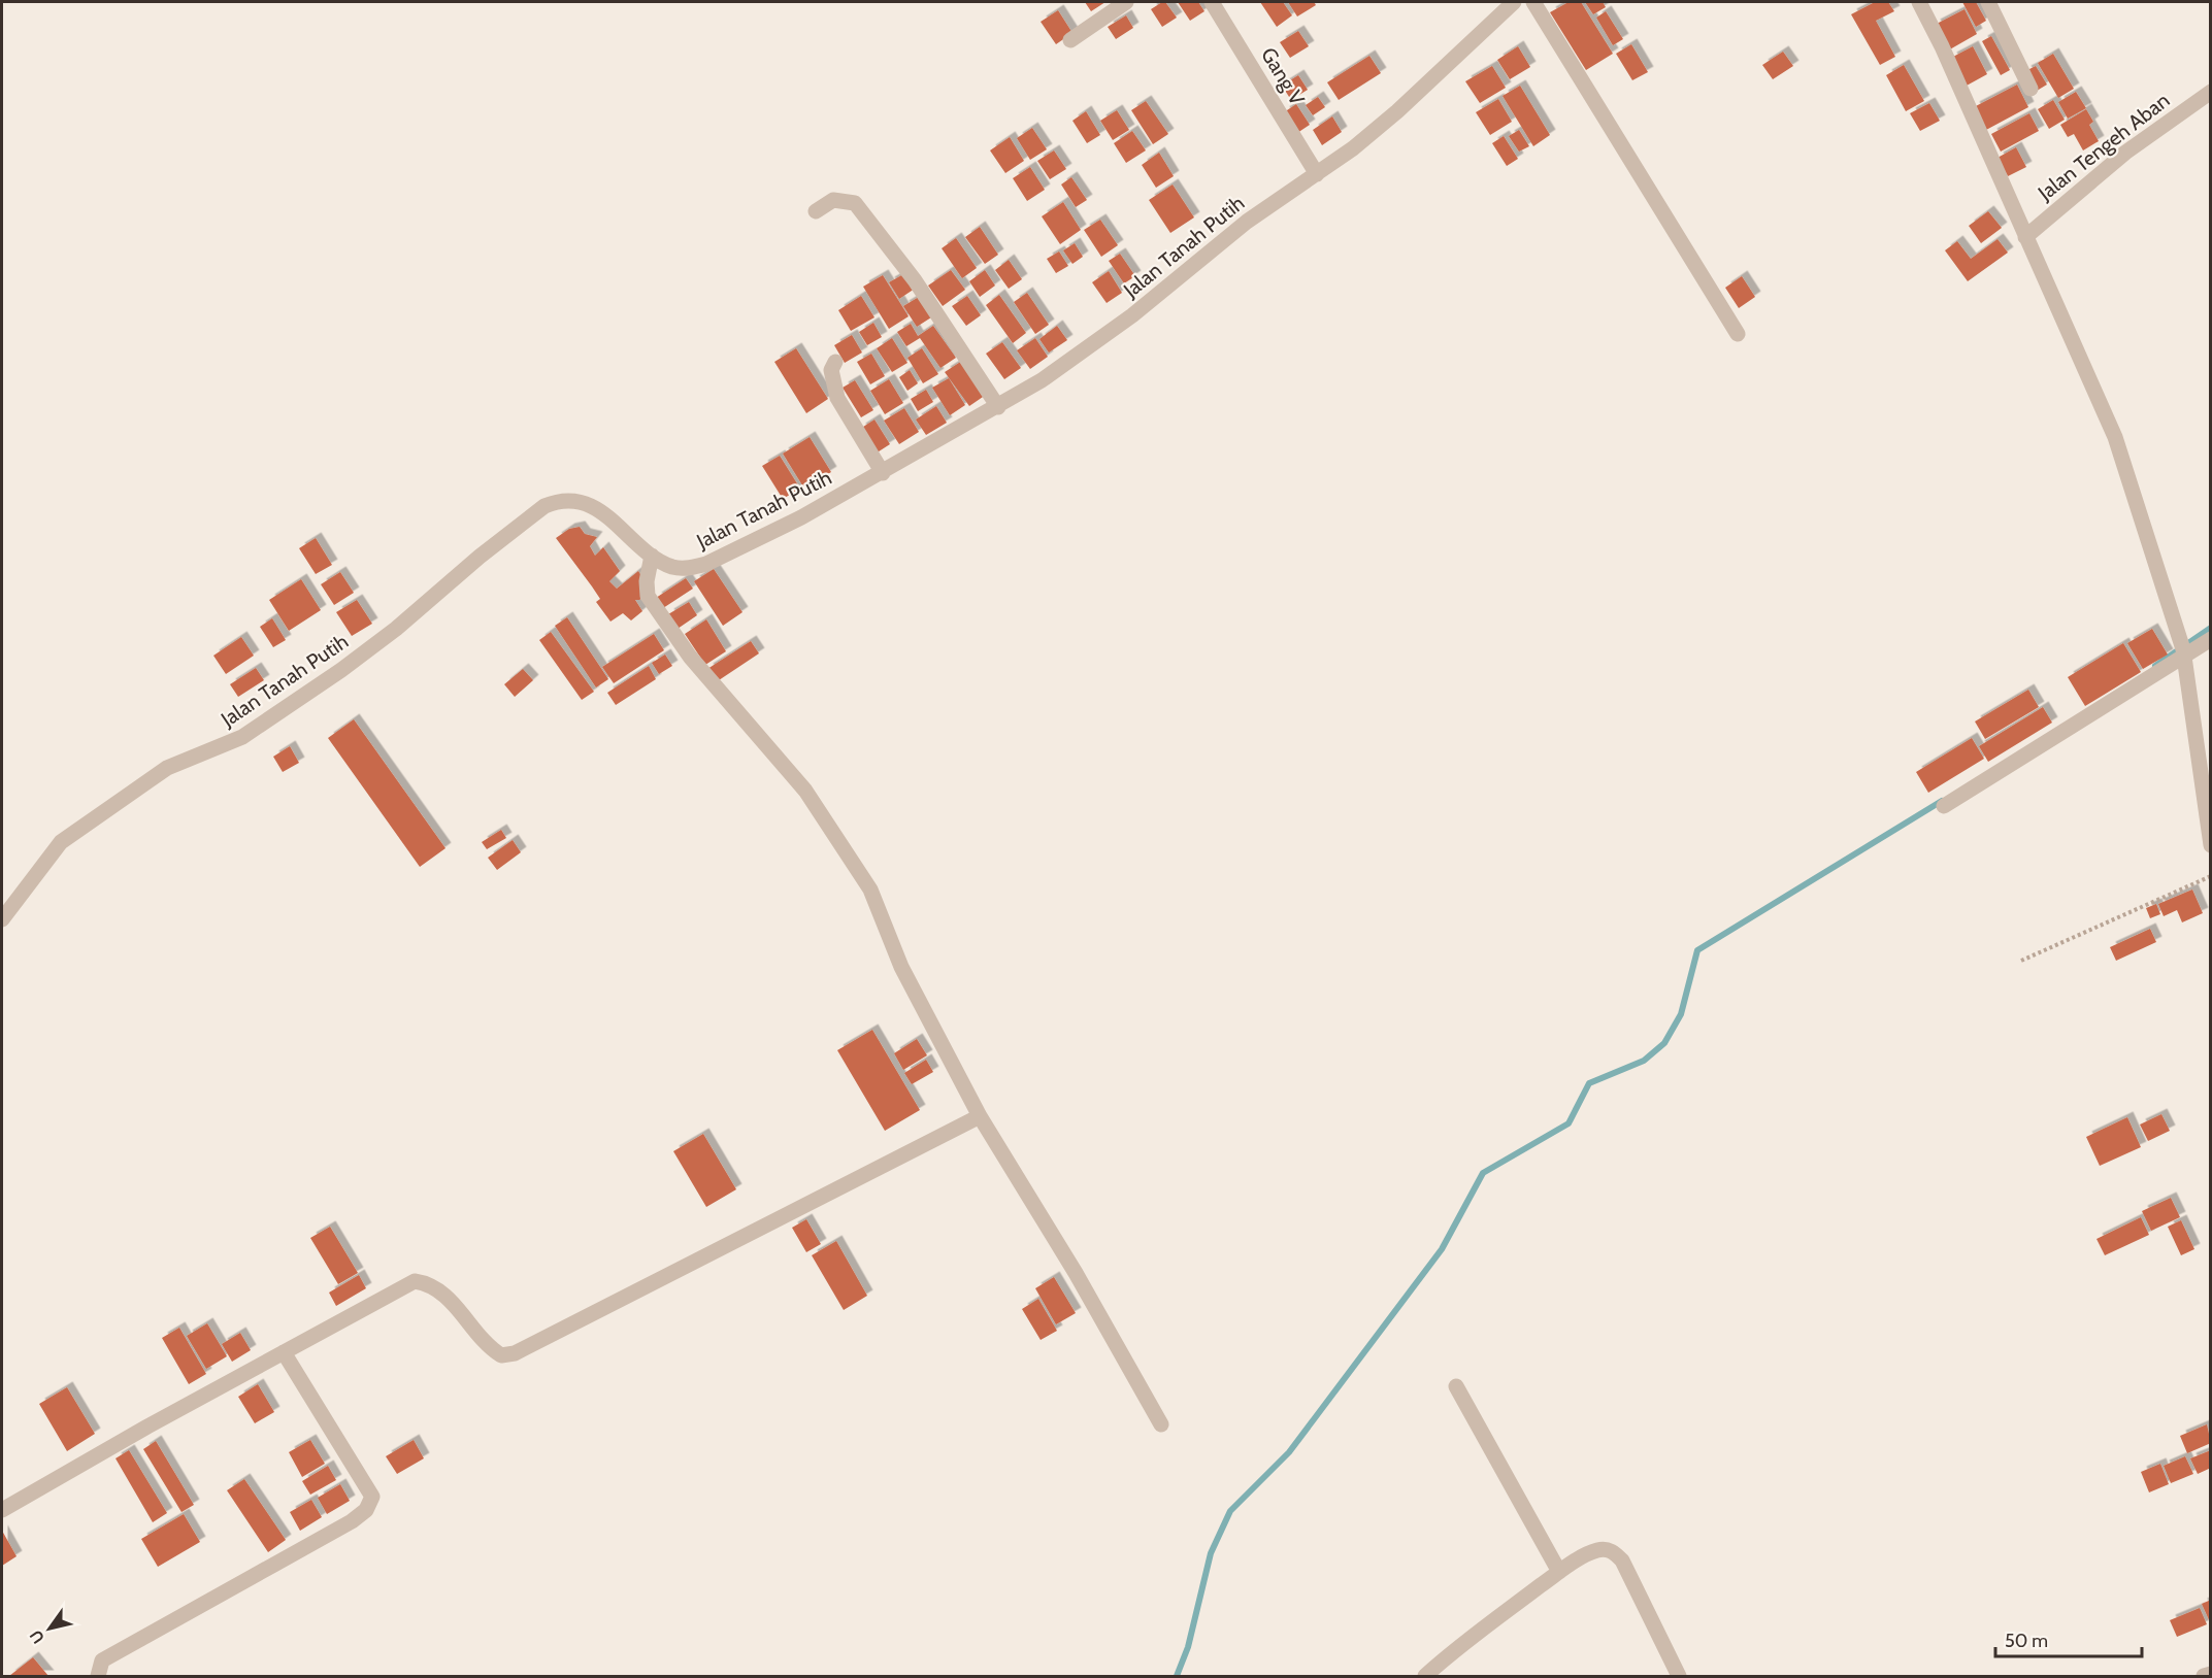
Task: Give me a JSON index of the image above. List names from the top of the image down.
{
  "streets": {
    "street": ["Gang V", "Jalan Tengeh Aban", "Jalan Tanah Putih"]
  },
  "crossings": [
    ["Gang V", "Jalan Tanah Putih"]
  ],
  "scale_bar": "50 m",
  "north": "bottom left"
}
